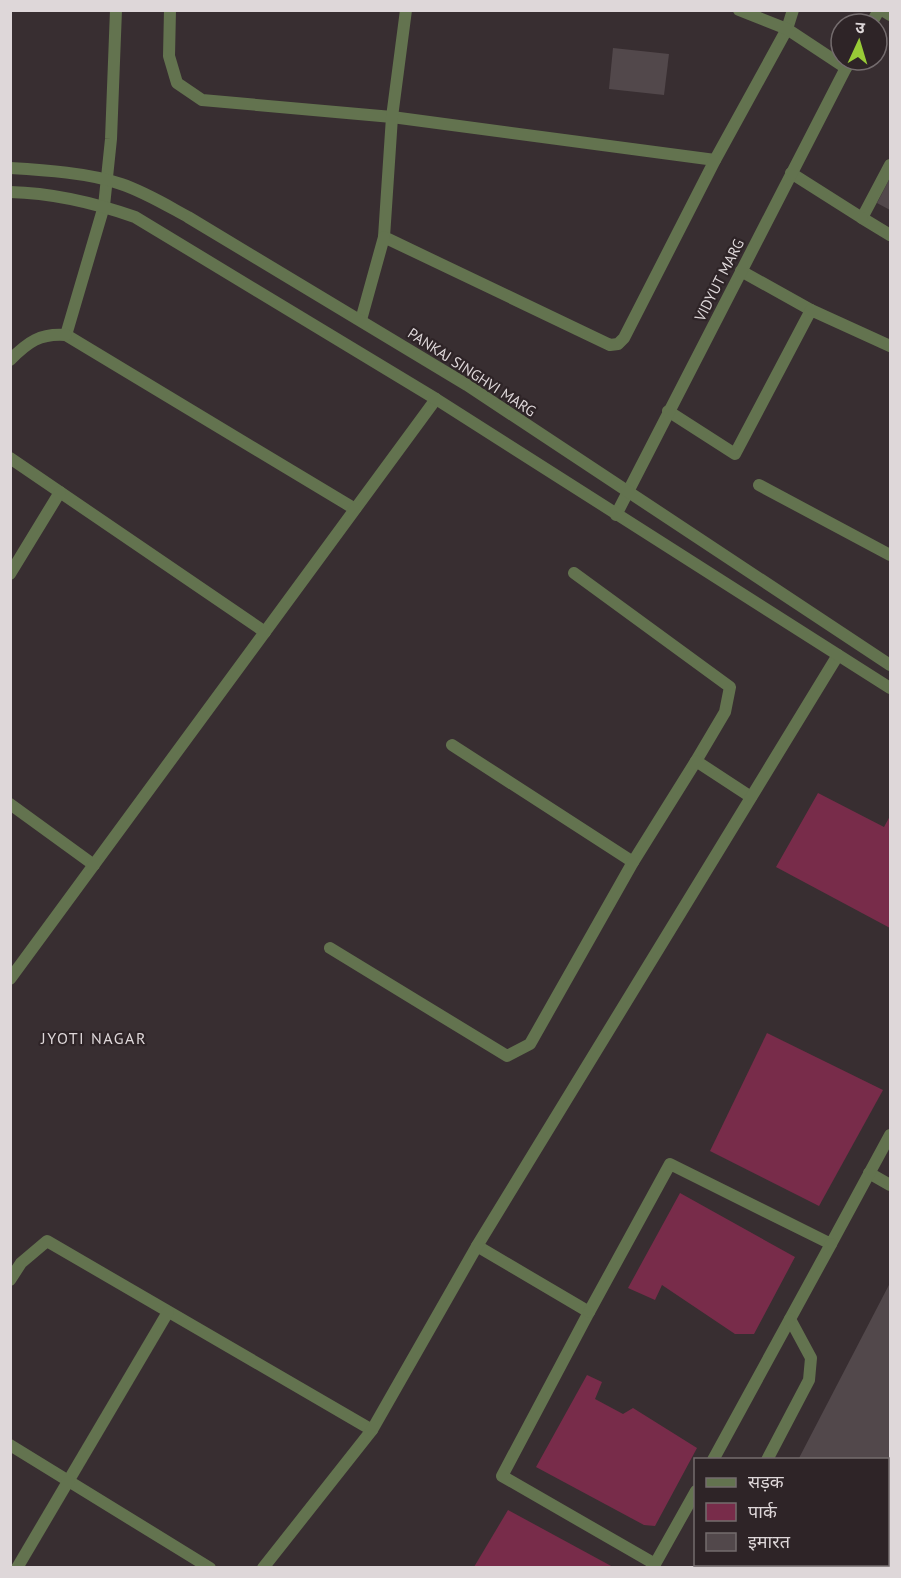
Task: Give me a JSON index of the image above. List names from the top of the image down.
{
  "streets": {
    "street": ["VIDYUT MARG", "PANKAJ SINGHVI MARG"]
  },
  "crossings": [
    ["VIDYUT MARG", "PANKAJ SINGHVI MARG"]
  ],
  "districts": ["JYOTI NAGAR"],
  "legend": ["सड़क", "पार्क", "इमारत"],
  "north": "top"
}
